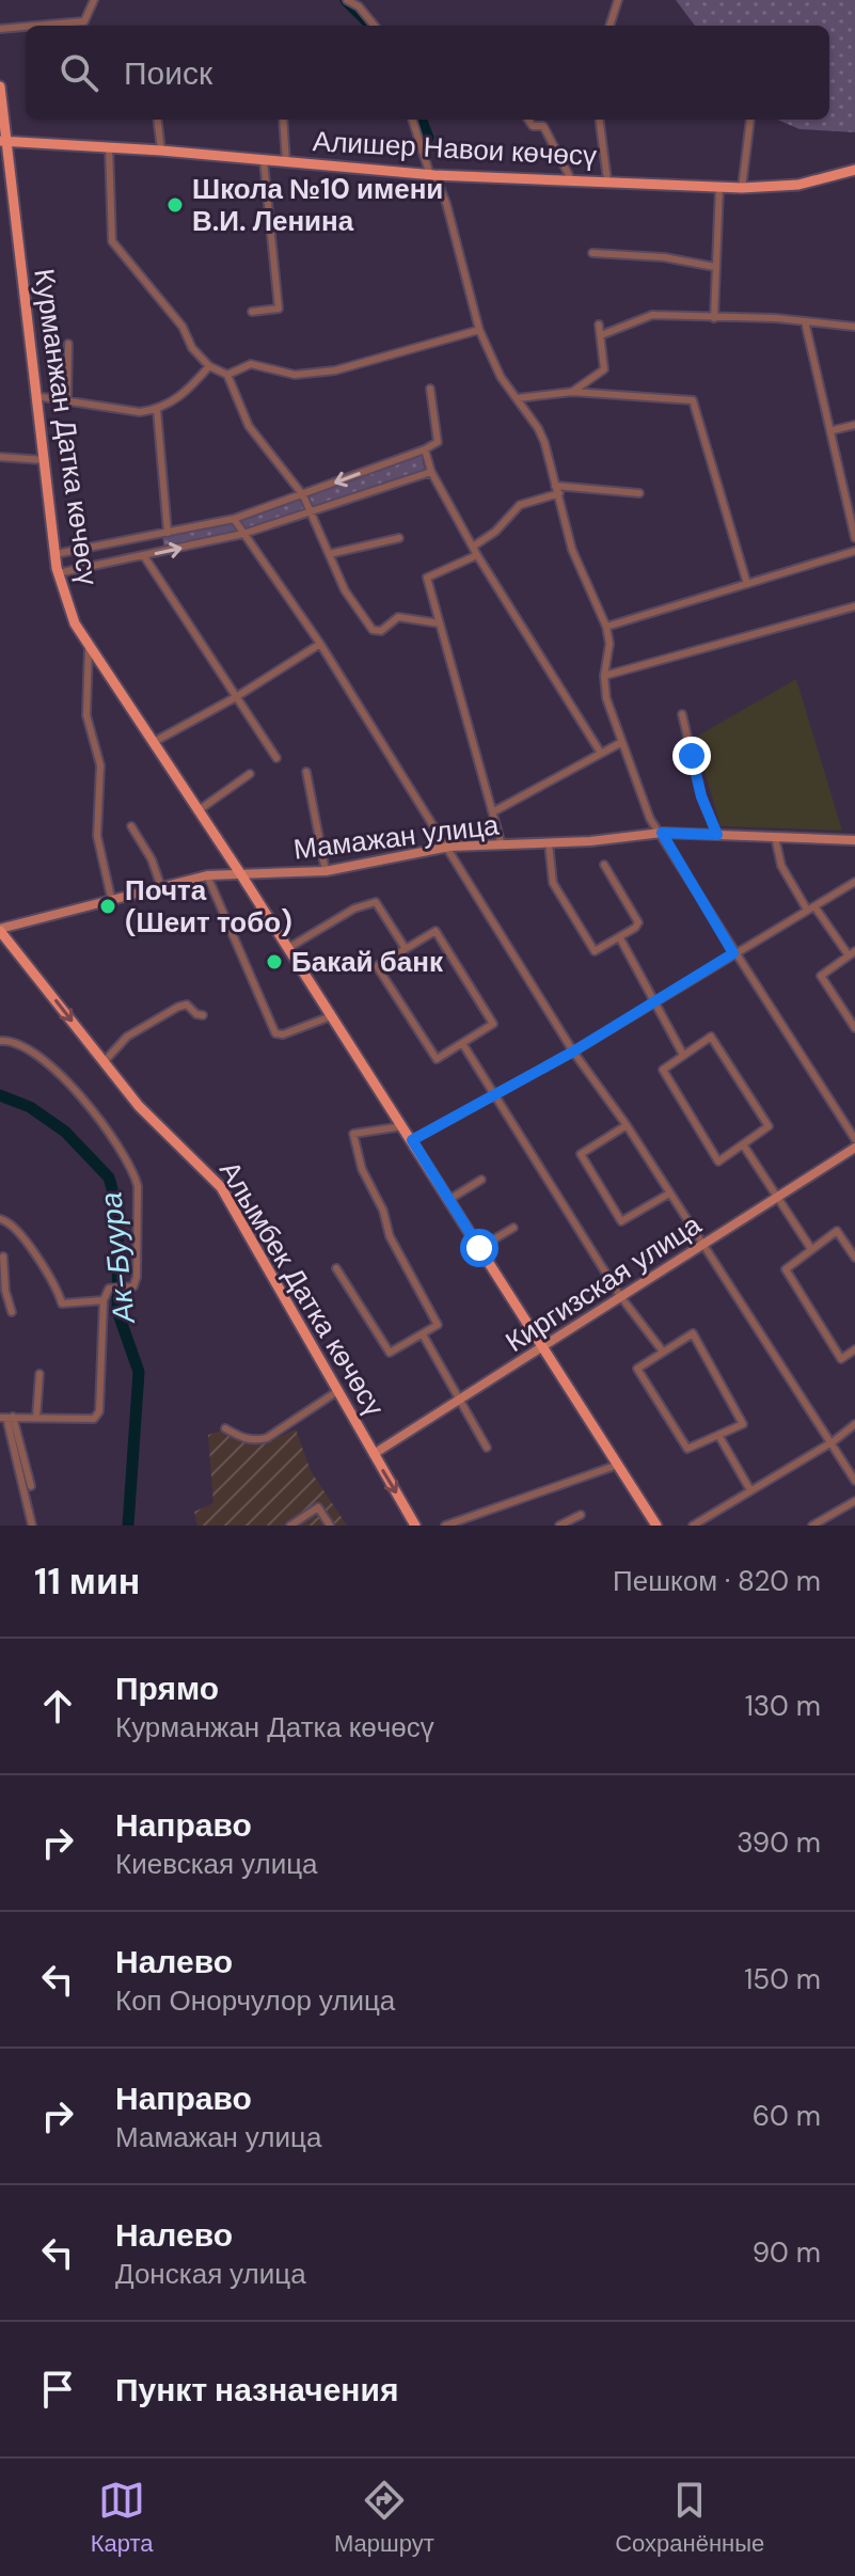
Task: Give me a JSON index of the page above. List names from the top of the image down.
{
  "streets": {
    "main road": ["Алишер Навои көчөсү", "Курманжан Датка көчөсү", "Алымбек Датка көчөсү"],
    "street": ["Мамажан улица", "Киргизская улица"]
  },
  "crossings": [
    ["Алишер Навои көчөсү", "Курманжан Датка көчөсү"],
    ["Курманжан Датка көчөсү", "Мамажан улица"],
    ["Курманжан Датка көчөсү", "Киргизская улица"],
    ["Мамажан улица", "Алымбек Датка көчөсү"],
    ["Киргизская улица", "Алымбек Датка көчөсү"]
  ],
  "water": ["Ак-Буура"],
  "places": ["Школа №10 имени В.И. Ленина", "Почта (Шеит тобо)", "Бакай банк"],
  "page": {
    "search": "Поиск",
    "heading": ["11 мин", "Пешком · 820 m"],
    "list": [
      ["Прямо", "Курманжан Датка көчөсү", "130 m"],
      ["Направо", "Киевская улица", "390 m"],
      ["Налево", "Коп Онорчулор улица", "150 m"],
      ["Направо", "Мамажан улица", "60 m"],
      ["Налево", "Донская улица", "90 m"],
      "Пункт назначения"
    ],
    "nav": ["Карта", "Маршрут", "Сохранённые"]
  }
}
